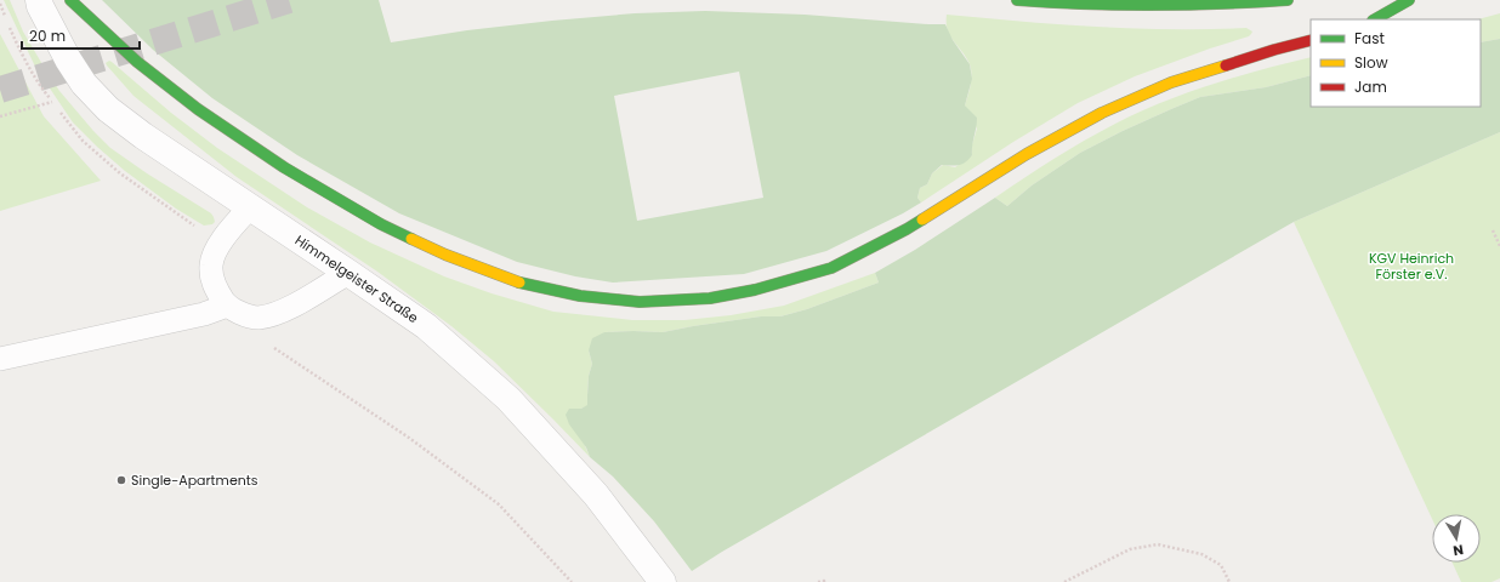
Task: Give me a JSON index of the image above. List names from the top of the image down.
{
  "streets": {
    "street": ["Himmelgeister Straße"]
  },
  "parks": ["KGV Heinrich Förster e.V."],
  "places": ["Single-Apartments"],
  "legend": ["Fast", "Slow", "Jam"],
  "scale_bar": "20 m",
  "north": "bottom"
}
